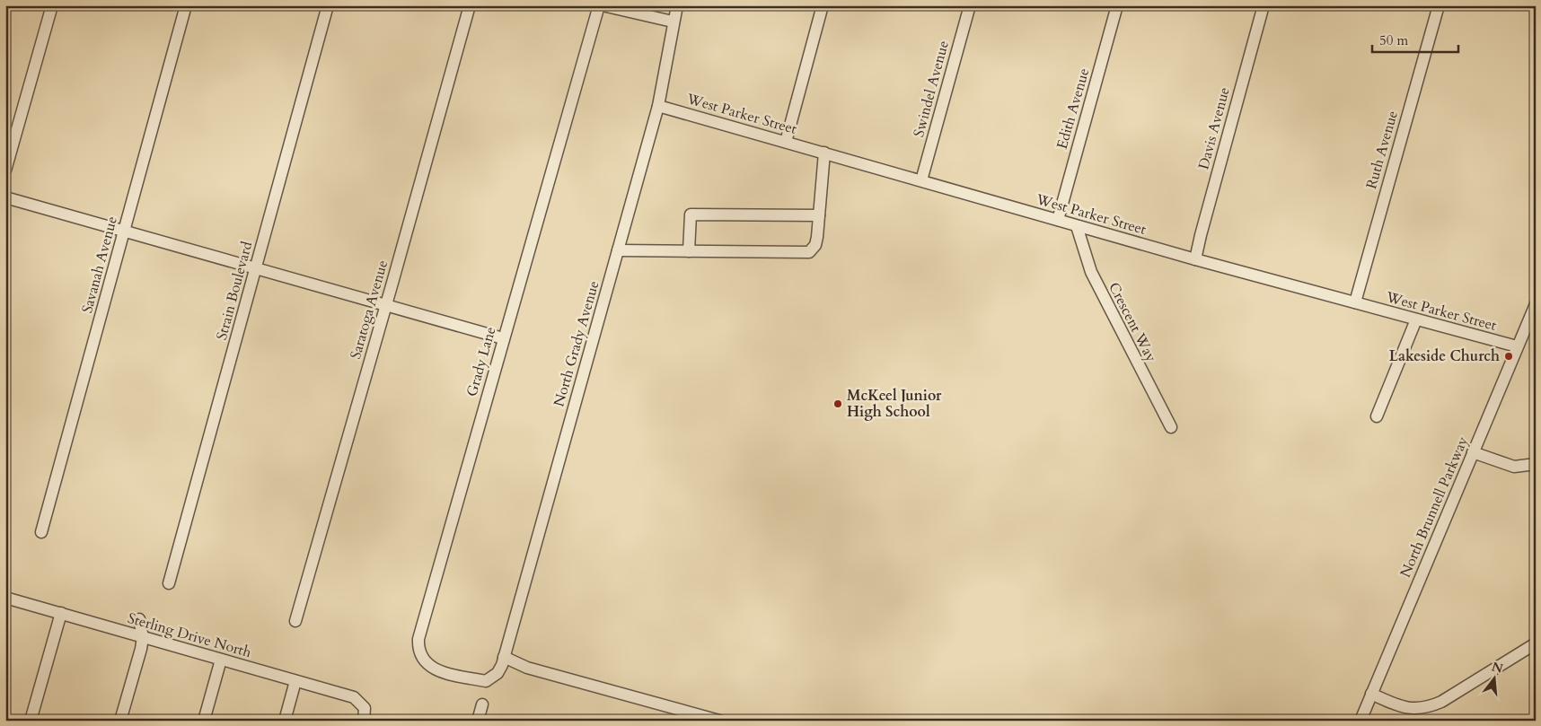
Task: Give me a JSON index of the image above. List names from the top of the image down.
{
  "streets": {
    "street": [
      "Swindel Avenue",
      "Edith Avenue",
      "West Parker Street",
      "Davis Avenue",
      "Ruth Avenue",
      "Savanah Avenue",
      "Strain Boulevard",
      "Saratoga Avenue",
      "Crescent Way",
      "North Grady Avenue",
      "Grady Lane",
      "North Brunnell Parkway",
      "Sterling Drive North"
    ]
  },
  "crossings": [
    ["Swindel Avenue", "West Parker Street"],
    ["Edith Avenue", "West Parker Street"],
    ["West Parker Street", "Davis Avenue"],
    ["West Parker Street", "Ruth Avenue"],
    ["West Parker Street", "Crescent Way"],
    ["West Parker Street", "North Grady Avenue"],
    ["West Parker Street", "North Brunnell Parkway"],
    ["North Grady Avenue", "Grady Lane"]
  ],
  "places": ["Lakeside Church", "McKeel Junior High School"],
  "scale_bar": "50 m",
  "north": "top"
}
